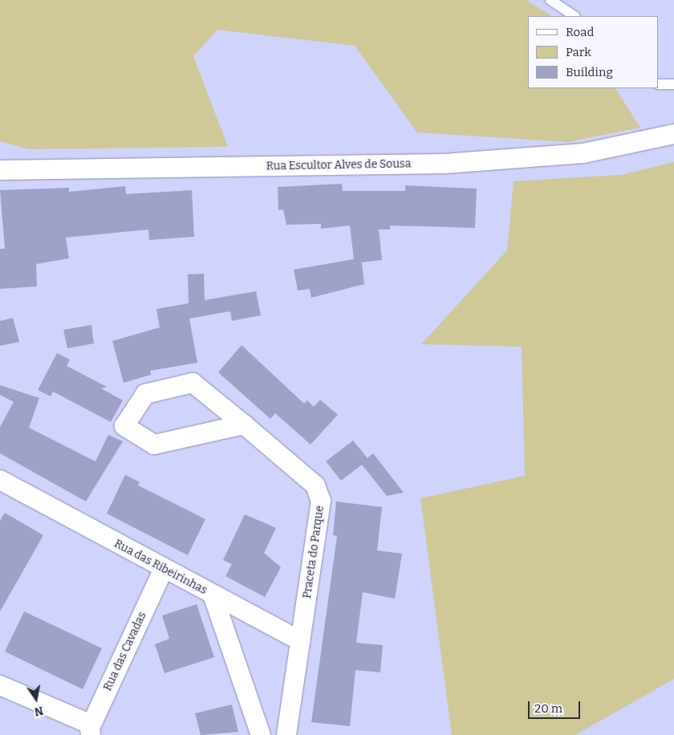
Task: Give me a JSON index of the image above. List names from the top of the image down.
{
  "streets": {
    "street": [
      "Rua Escultor Alves de Sousa",
      "Praceta do Parque",
      "Rua das Ribeirinhas",
      "Rua das Cavadas"
    ]
  },
  "crossings": [
    ["Rua das Ribeirinhas", "Rua das Cavadas"]
  ],
  "legend": ["Road", "Park", "Building"],
  "scale_bar": "20 m",
  "north": "bottom"
}
